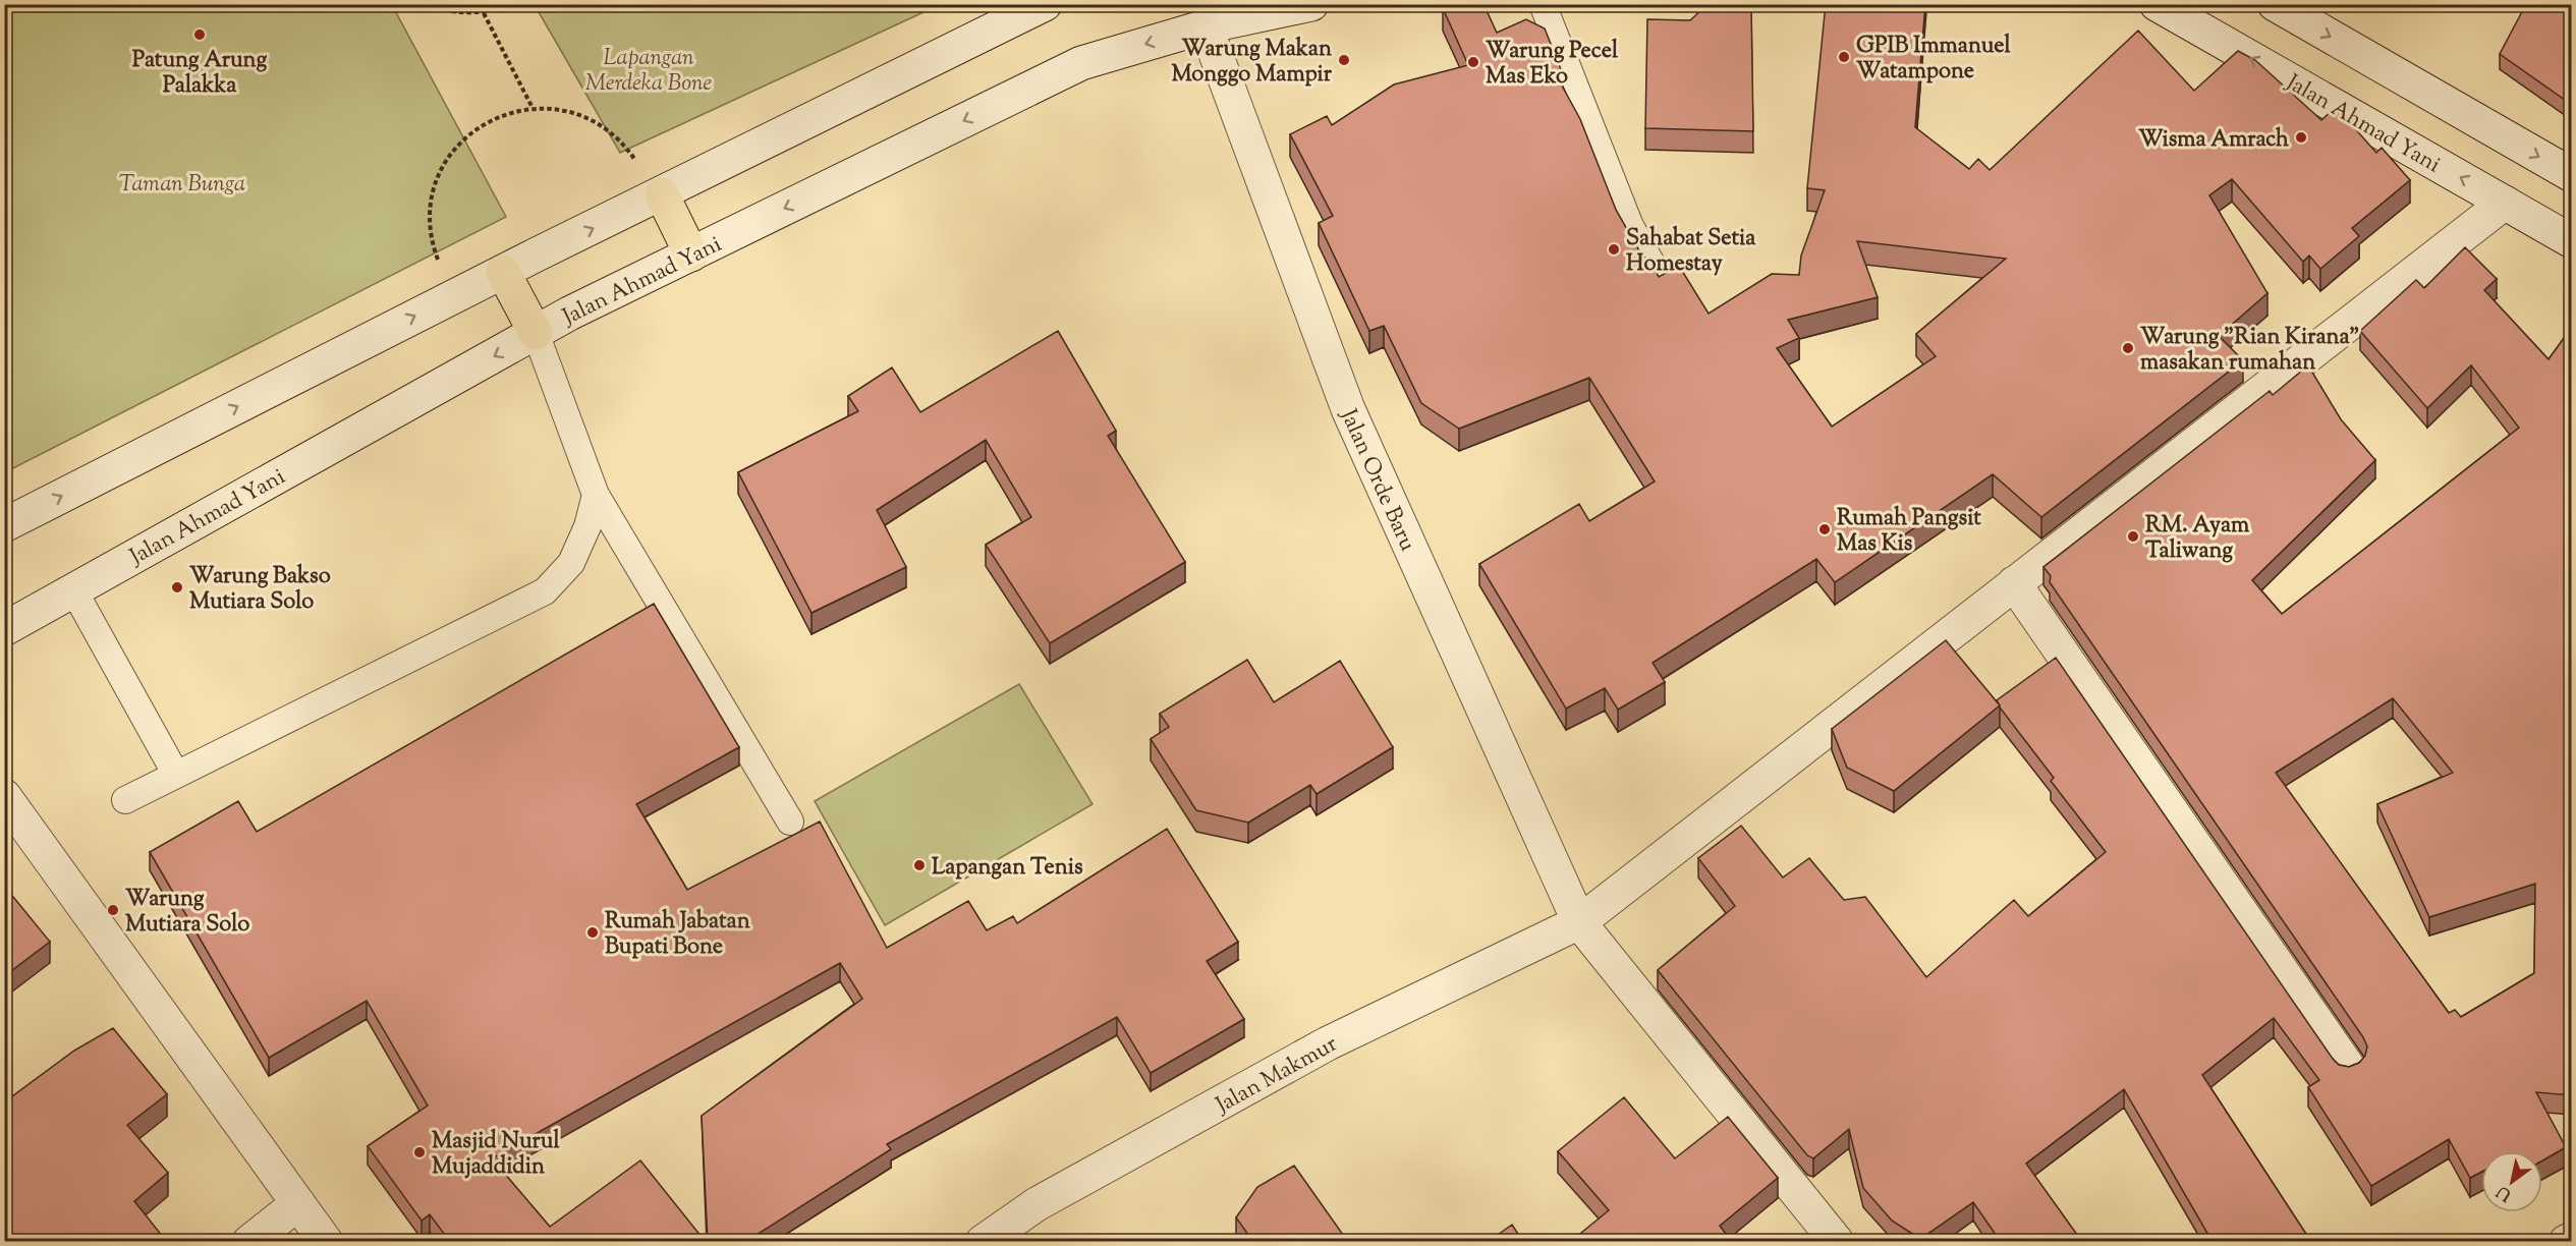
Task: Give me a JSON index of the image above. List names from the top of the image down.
{
  "streets": {
    "street": ["Jalan Ahmad Yani", "Jalan Orde Baru", "Jalan Makmur"]
  },
  "crossings": [
    ["Jalan Ahmad Yani", "Jalan Orde Baru"],
    ["Jalan Ahmad Yani", "Jalan Makmur"],
    ["Jalan Orde Baru", "Jalan Makmur"]
  ],
  "parks": ["Lapangan Merdeka Bone", "Taman Bunga"],
  "places": [
    "Patung Arung Palakka",
    "GPIB Immanuel Watampone",
    "Warung Makan Monggo Mampir",
    "Warung Pecel Mas Eko",
    "Wisma Amrach",
    "Sahabat Setia Homestay",
    "Warung \"Rian Kirana\" masakan rumahan",
    "Rumah Pangsit Mas Kis",
    "RM. Ayam Taliwang",
    "Warung Bakso Mutiara Solo",
    "Lapangan Tenis",
    "Warung Mutiara Solo",
    "Rumah Jabatan Bupati Bone",
    "Masjid Nurul Mujaddidin"
  ],
  "north": "bottom left"
}
